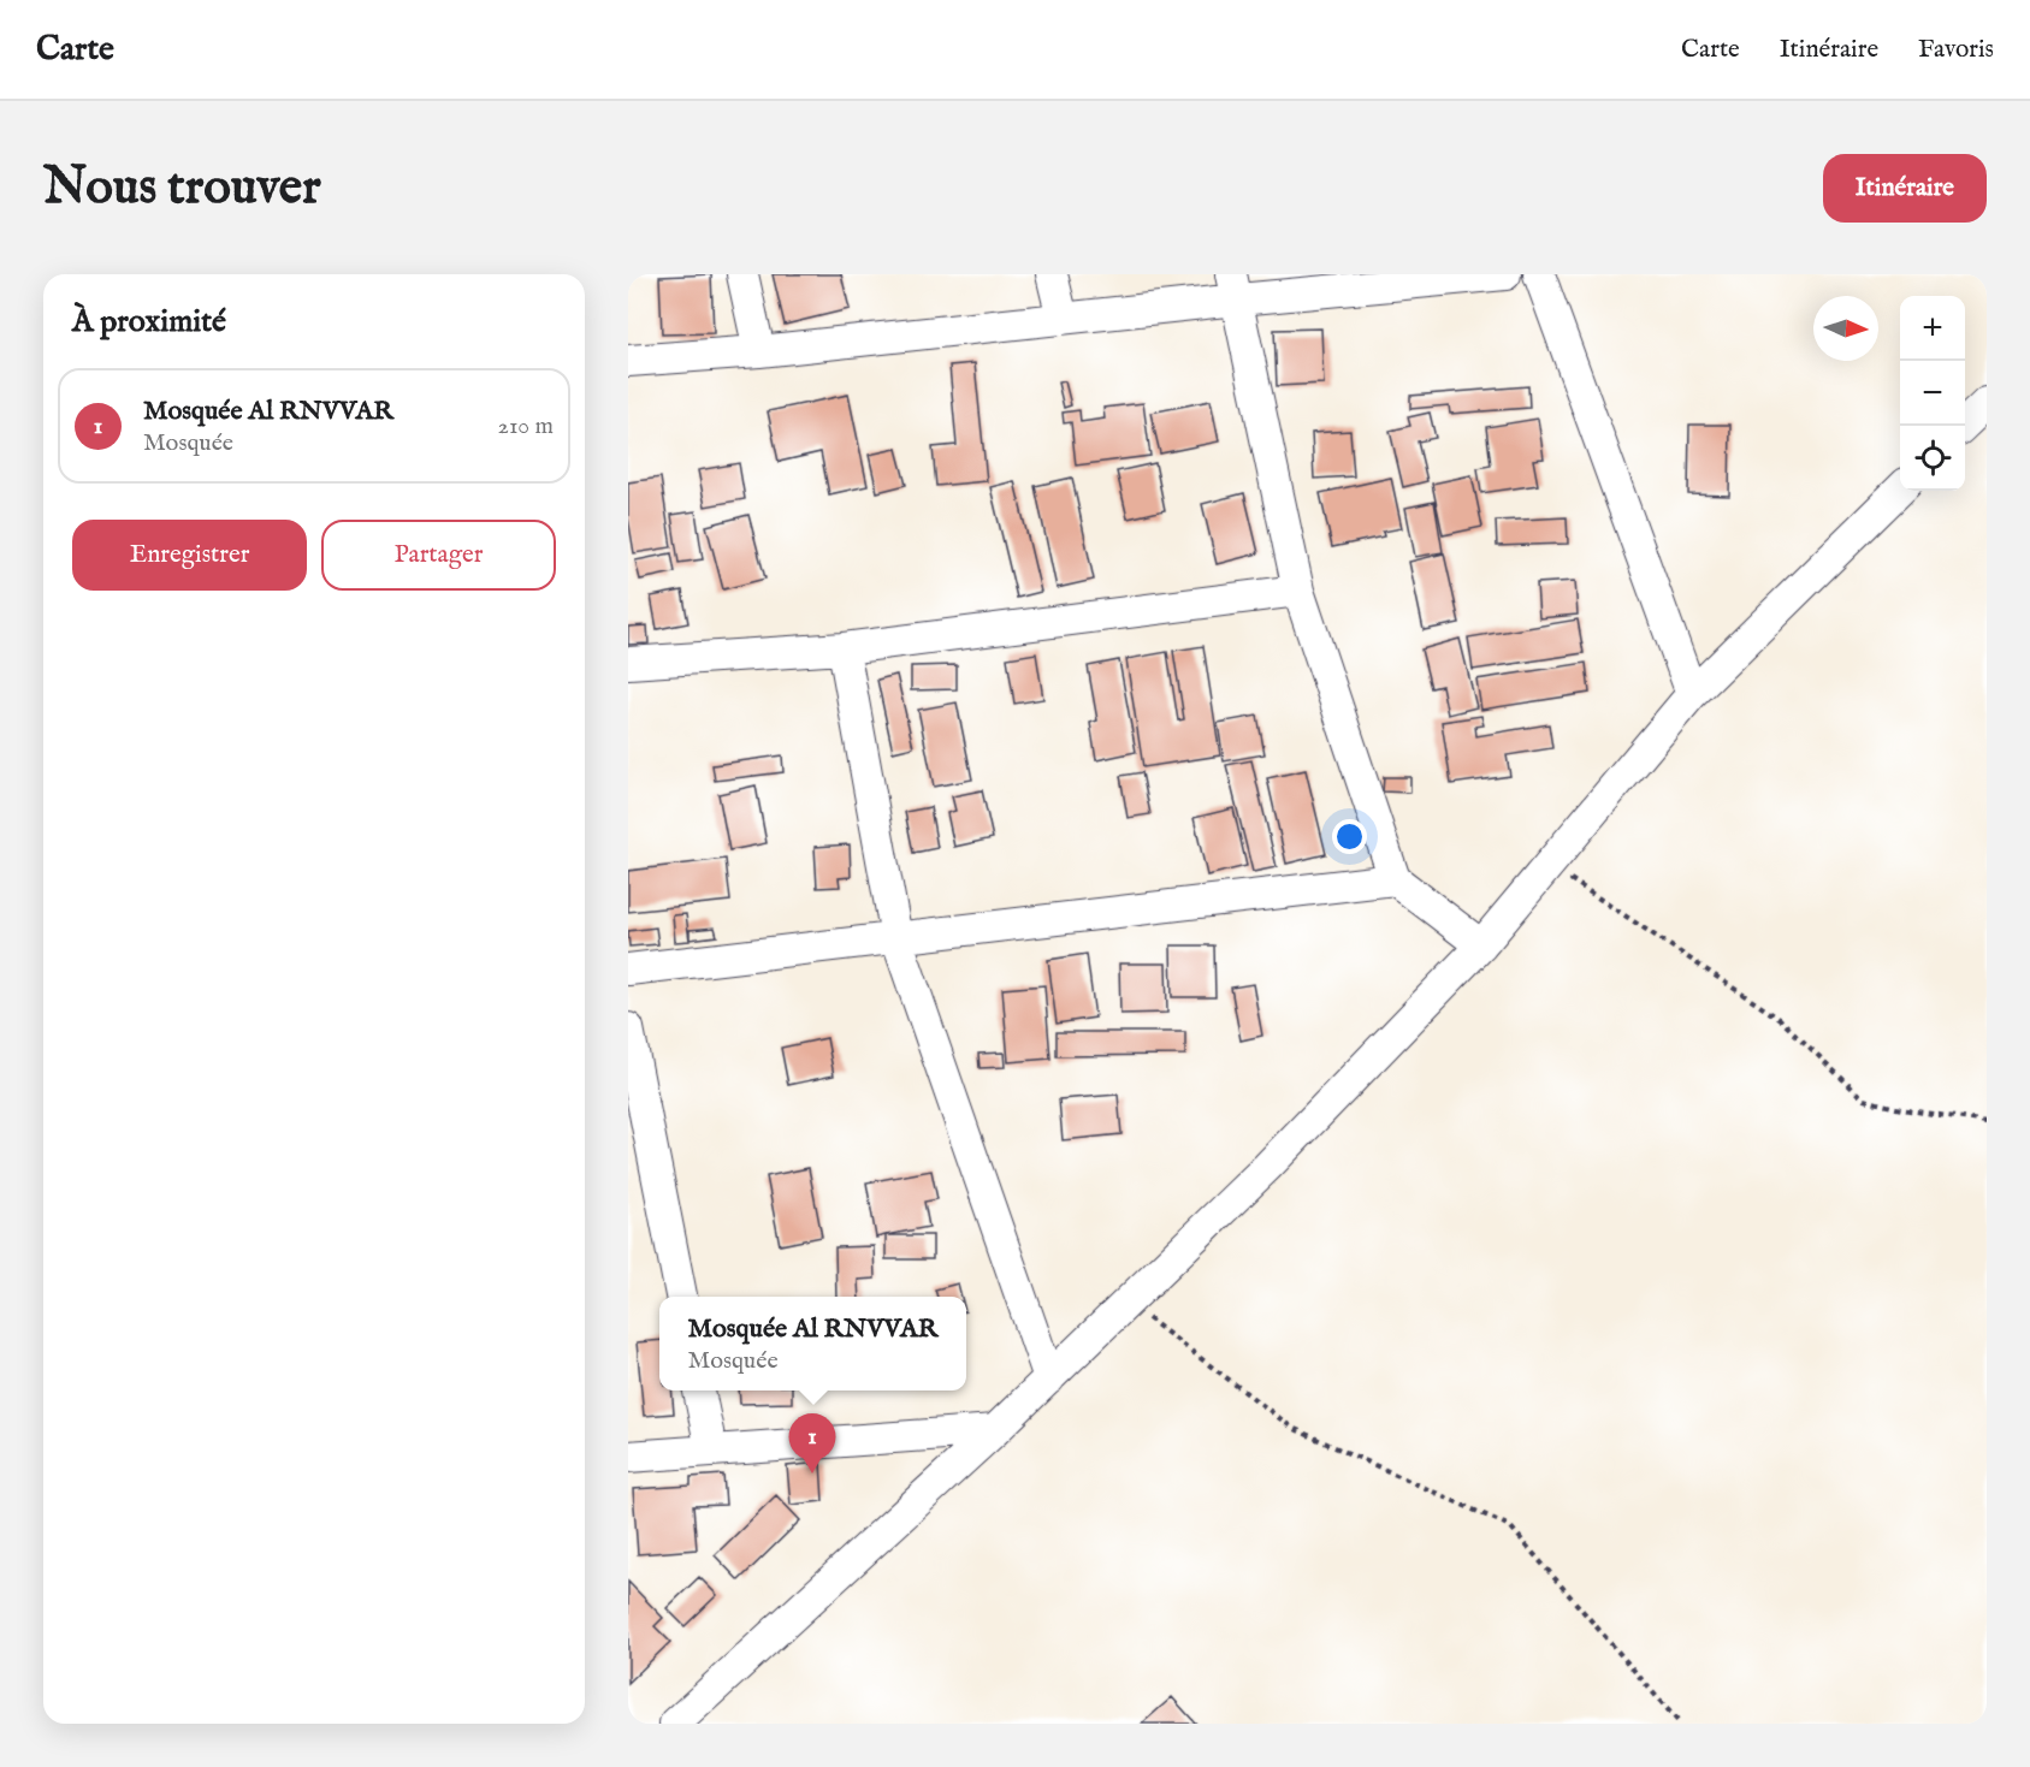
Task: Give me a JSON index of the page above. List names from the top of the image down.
{
  "north": "right",
  "page": {
    "header": "Carte",
    "nav": ["Carte", "Itinéraire", "Favoris"],
    "buttons": [
      "Itinéraire",
      ["Enregistrer", "Partager"]
    ],
    "title": "Nous trouver",
    "heading": "À proximité",
    "map_buttons": ["+", "−"],
    "list": [
      {
        "mark": "1",
        "name": "Mosquée Al RNVVAR",
        "note": "Mosquée",
        "value": "210 m"
      }
    ],
    "popup": ["Mosquée Al RNVVAR", "Mosquée"],
    "pins": "1"
  }
}
